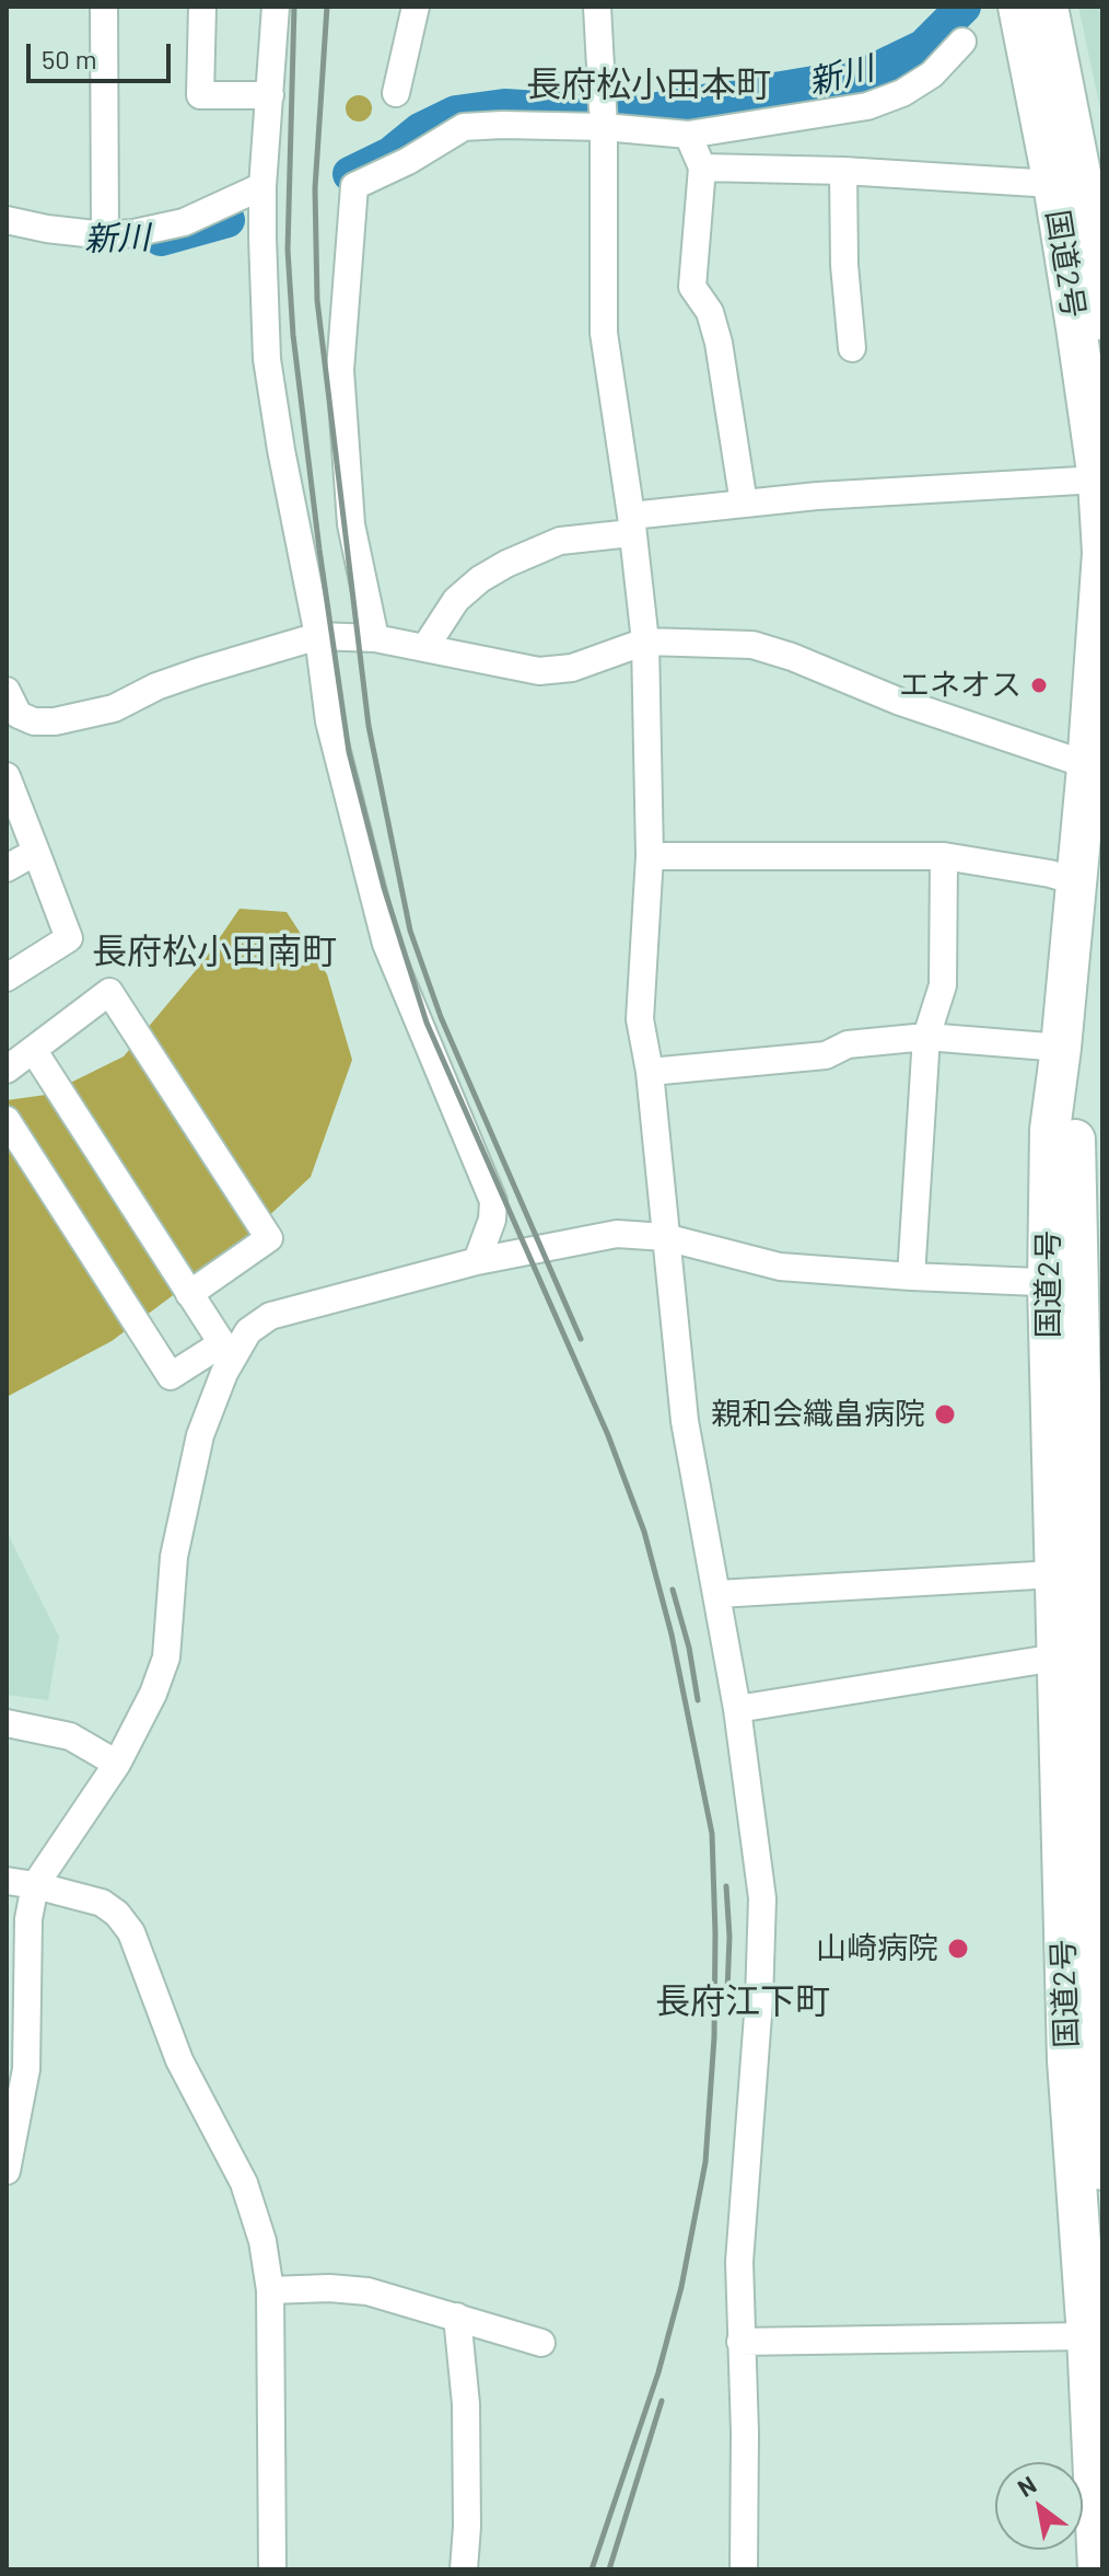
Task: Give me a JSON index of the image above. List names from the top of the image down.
{
  "streets": {
    "highway": ["国道2号"]
  },
  "districts": ["長府松小田本町", "長府松小田南町", "長府江下町"],
  "water": ["新川"],
  "places": ["エネオス", "親和会織畠病院", "山崎病院"],
  "scale_bar": "50 m",
  "north": "top left"
}
